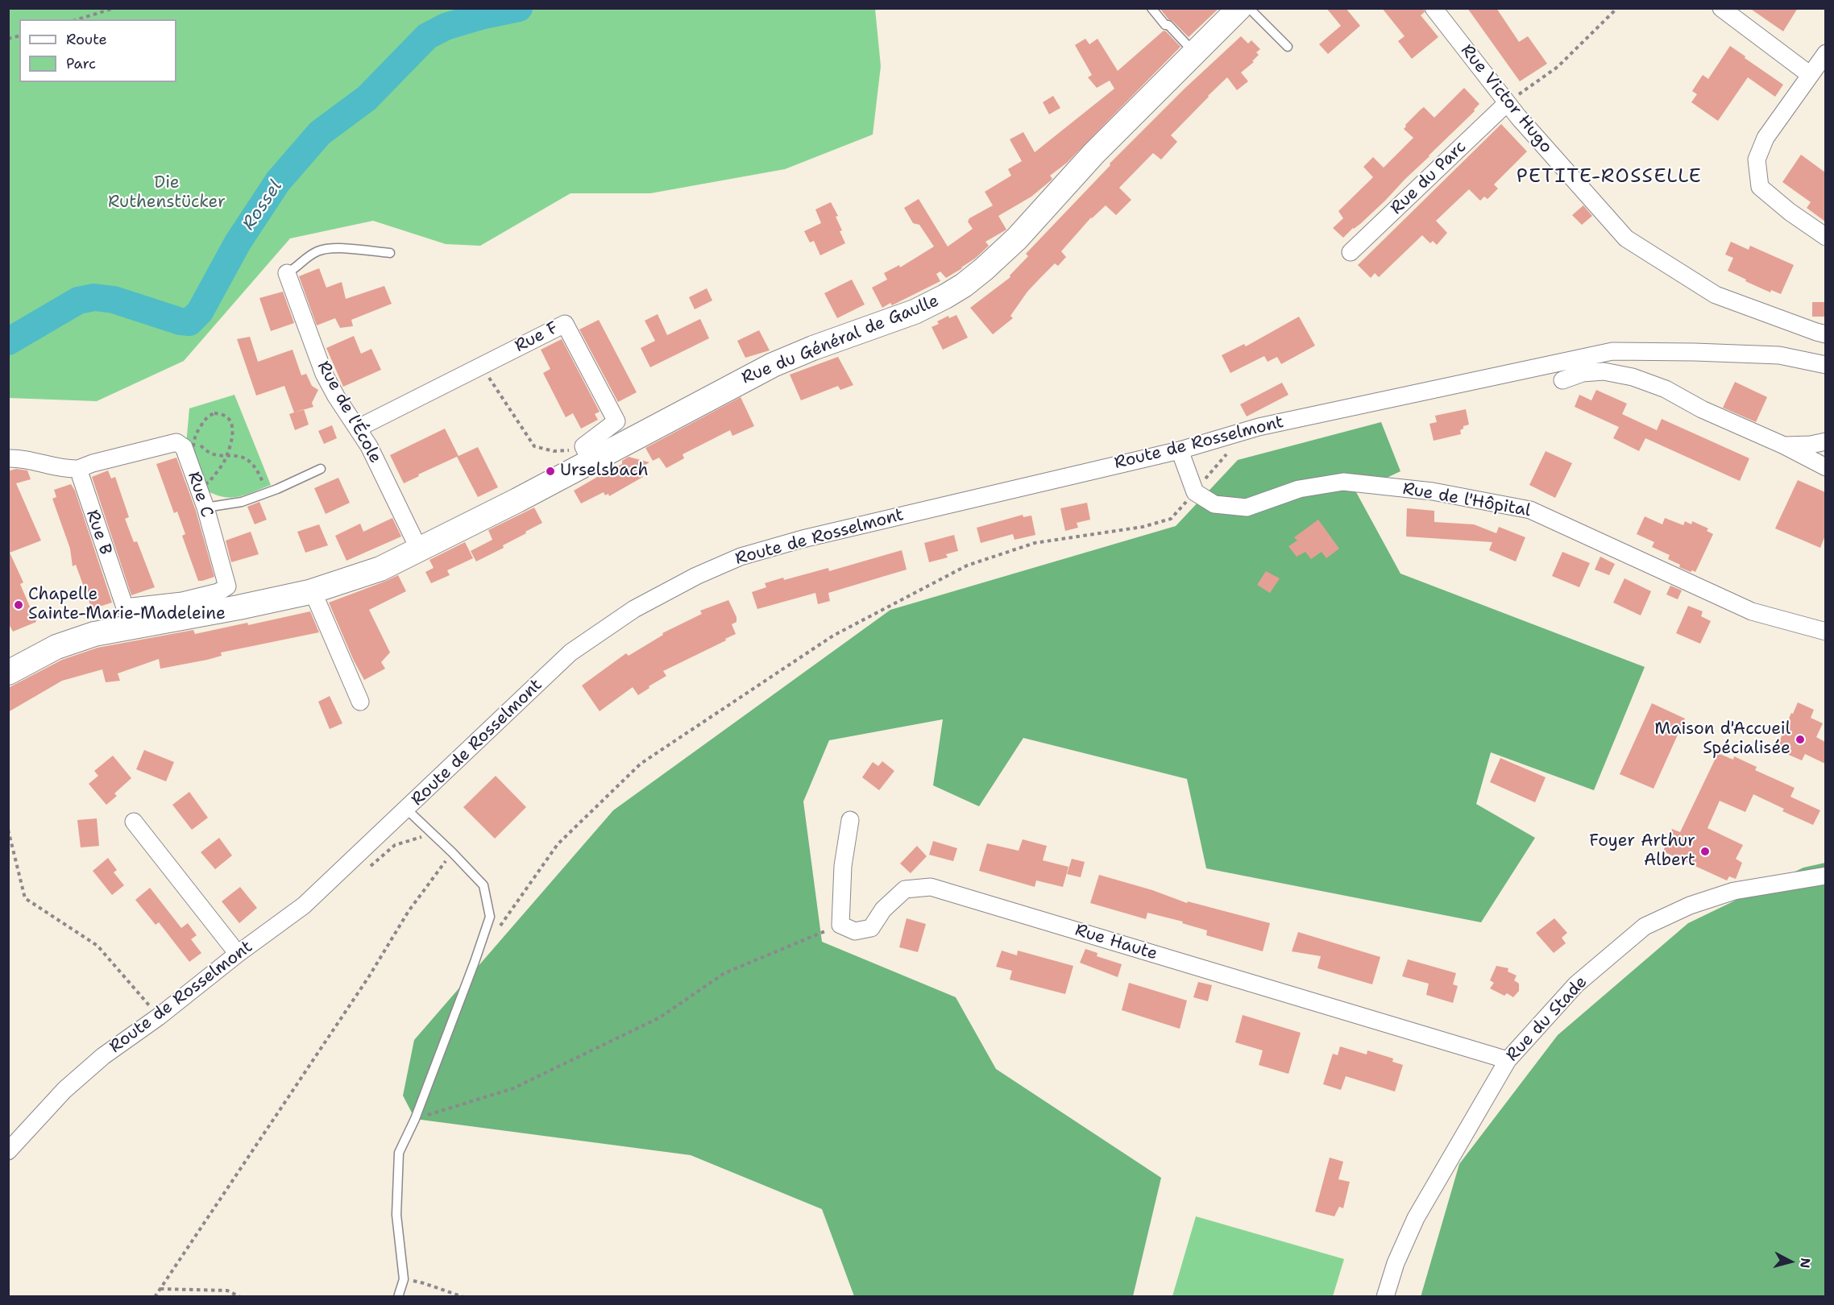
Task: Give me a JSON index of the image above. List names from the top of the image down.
{
  "streets": {
    "main road": ["Rue du Général de Gaulle"],
    "street": [
      "Rue Victor Hugo",
      "Rue du Parc",
      "Rue F",
      "Rue de l'École",
      "Route de Rosselmont",
      "Rue C",
      "Rue de l'Hôpital",
      "Rue B",
      "Rue Haute",
      "Rue du Stade"
    ]
  },
  "crossings": [
    ["Rue Victor Hugo", "Rue du Parc"],
    ["Rue F", "Rue du Général de Gaulle"],
    ["Rue F", "Rue de l'École"],
    ["Rue du Général de Gaulle", "Rue de l'École"],
    ["Rue du Général de Gaulle", "Rue C"],
    ["Rue du Général de Gaulle", "Rue B"],
    ["Rue C", "Rue B"],
    ["Rue Haute", "Rue du Stade"]
  ],
  "districts": ["PETITE-ROSSELLE"],
  "water": ["Rossel"],
  "parks": ["Die Ruthenstücker"],
  "places": [
    "Urselsbach",
    "Chapelle Sainte-Marie-Madeleine",
    "Maison d'Accueil Spécialisée",
    "Foyer Arthur Albert"
  ],
  "legend": ["Route", "Parc"],
  "north": "right"
}
